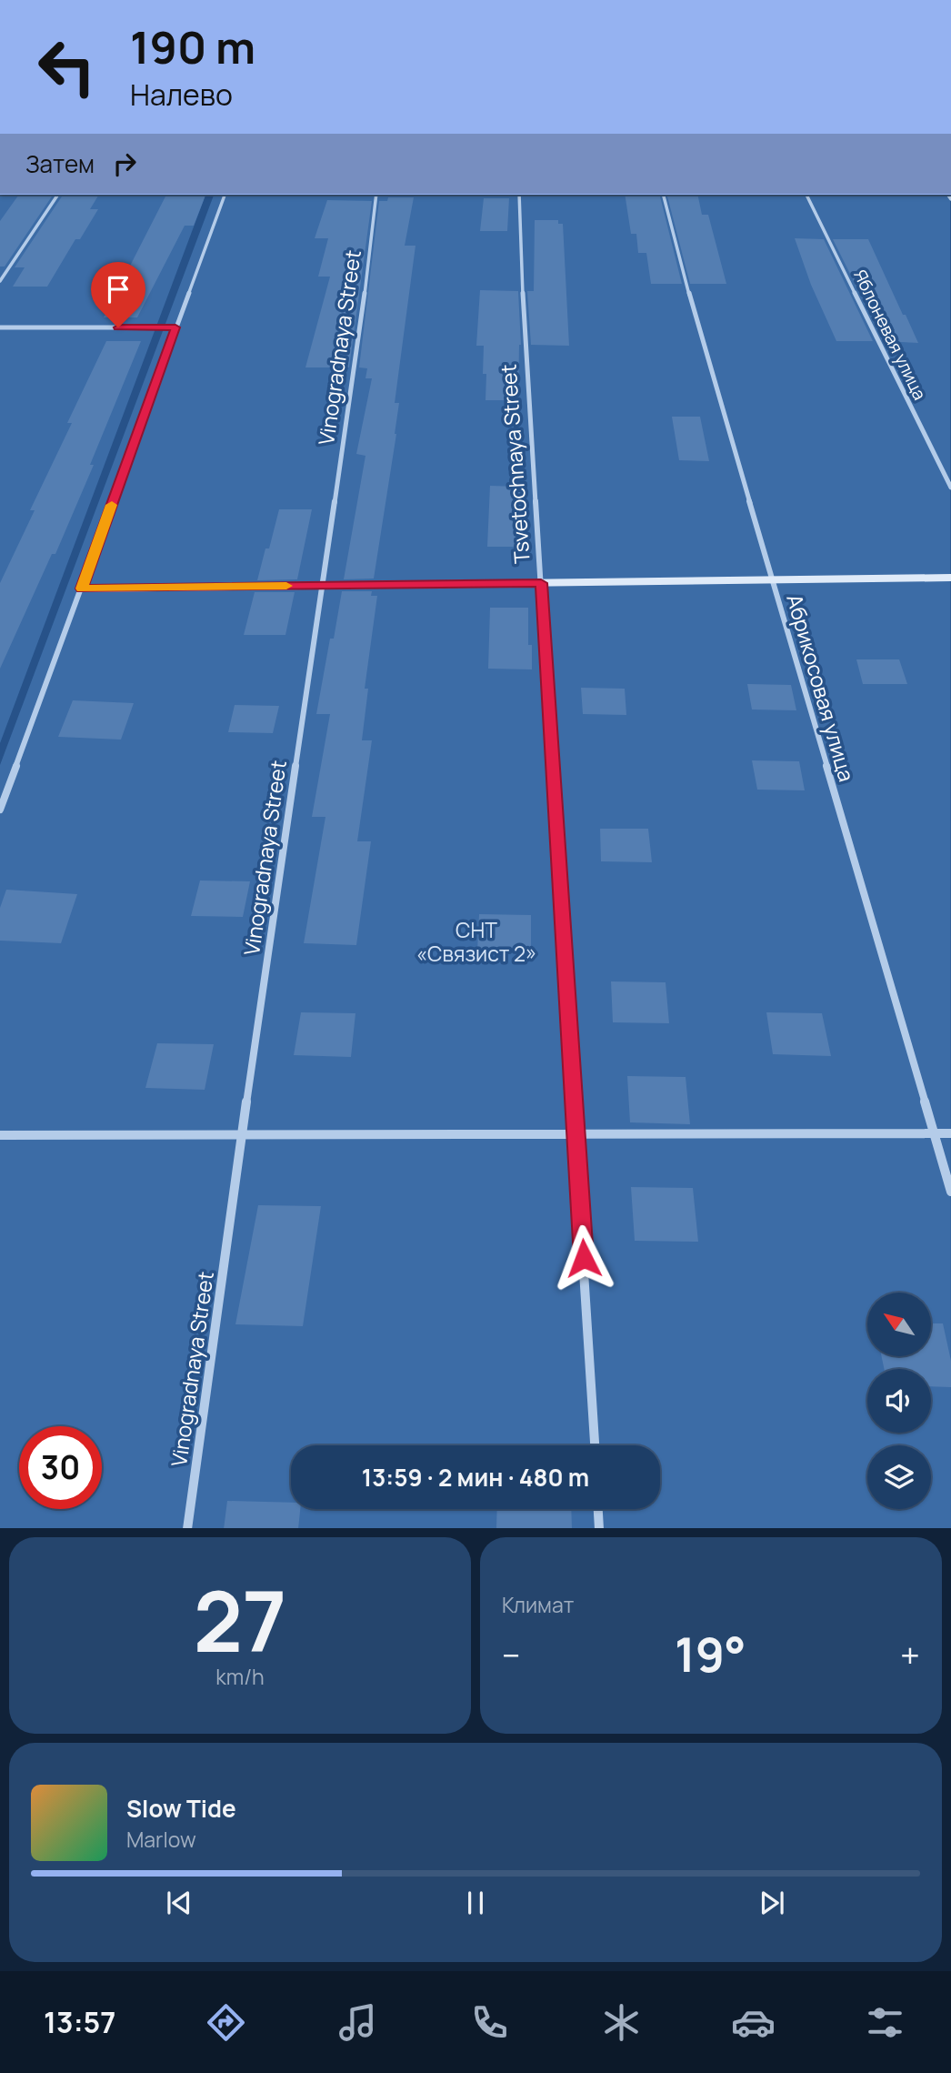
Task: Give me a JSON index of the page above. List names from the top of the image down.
{
  "streets": {
    "street": [
      "Яблоневая улица",
      "Vinogradnaya Street",
      "Tsvetochnaya Street",
      "Абрикосовая улица"
    ]
  },
  "parks": ["СНТ «Связист 2»"],
  "north": "top left",
  "page": {
    "turn": ["190 m", "Налево"],
    "then": "Затем",
    "limit": "30",
    "trip": "13:59 · 2 мин · 480 m",
    "tile": [
      ["27", "km/h"],
      "Климат"
    ],
    "heat": ["−", "19°", "+"],
    "song": ["Slow Tide", "Marlow"],
    "tabs": "13:57"
  }
}
